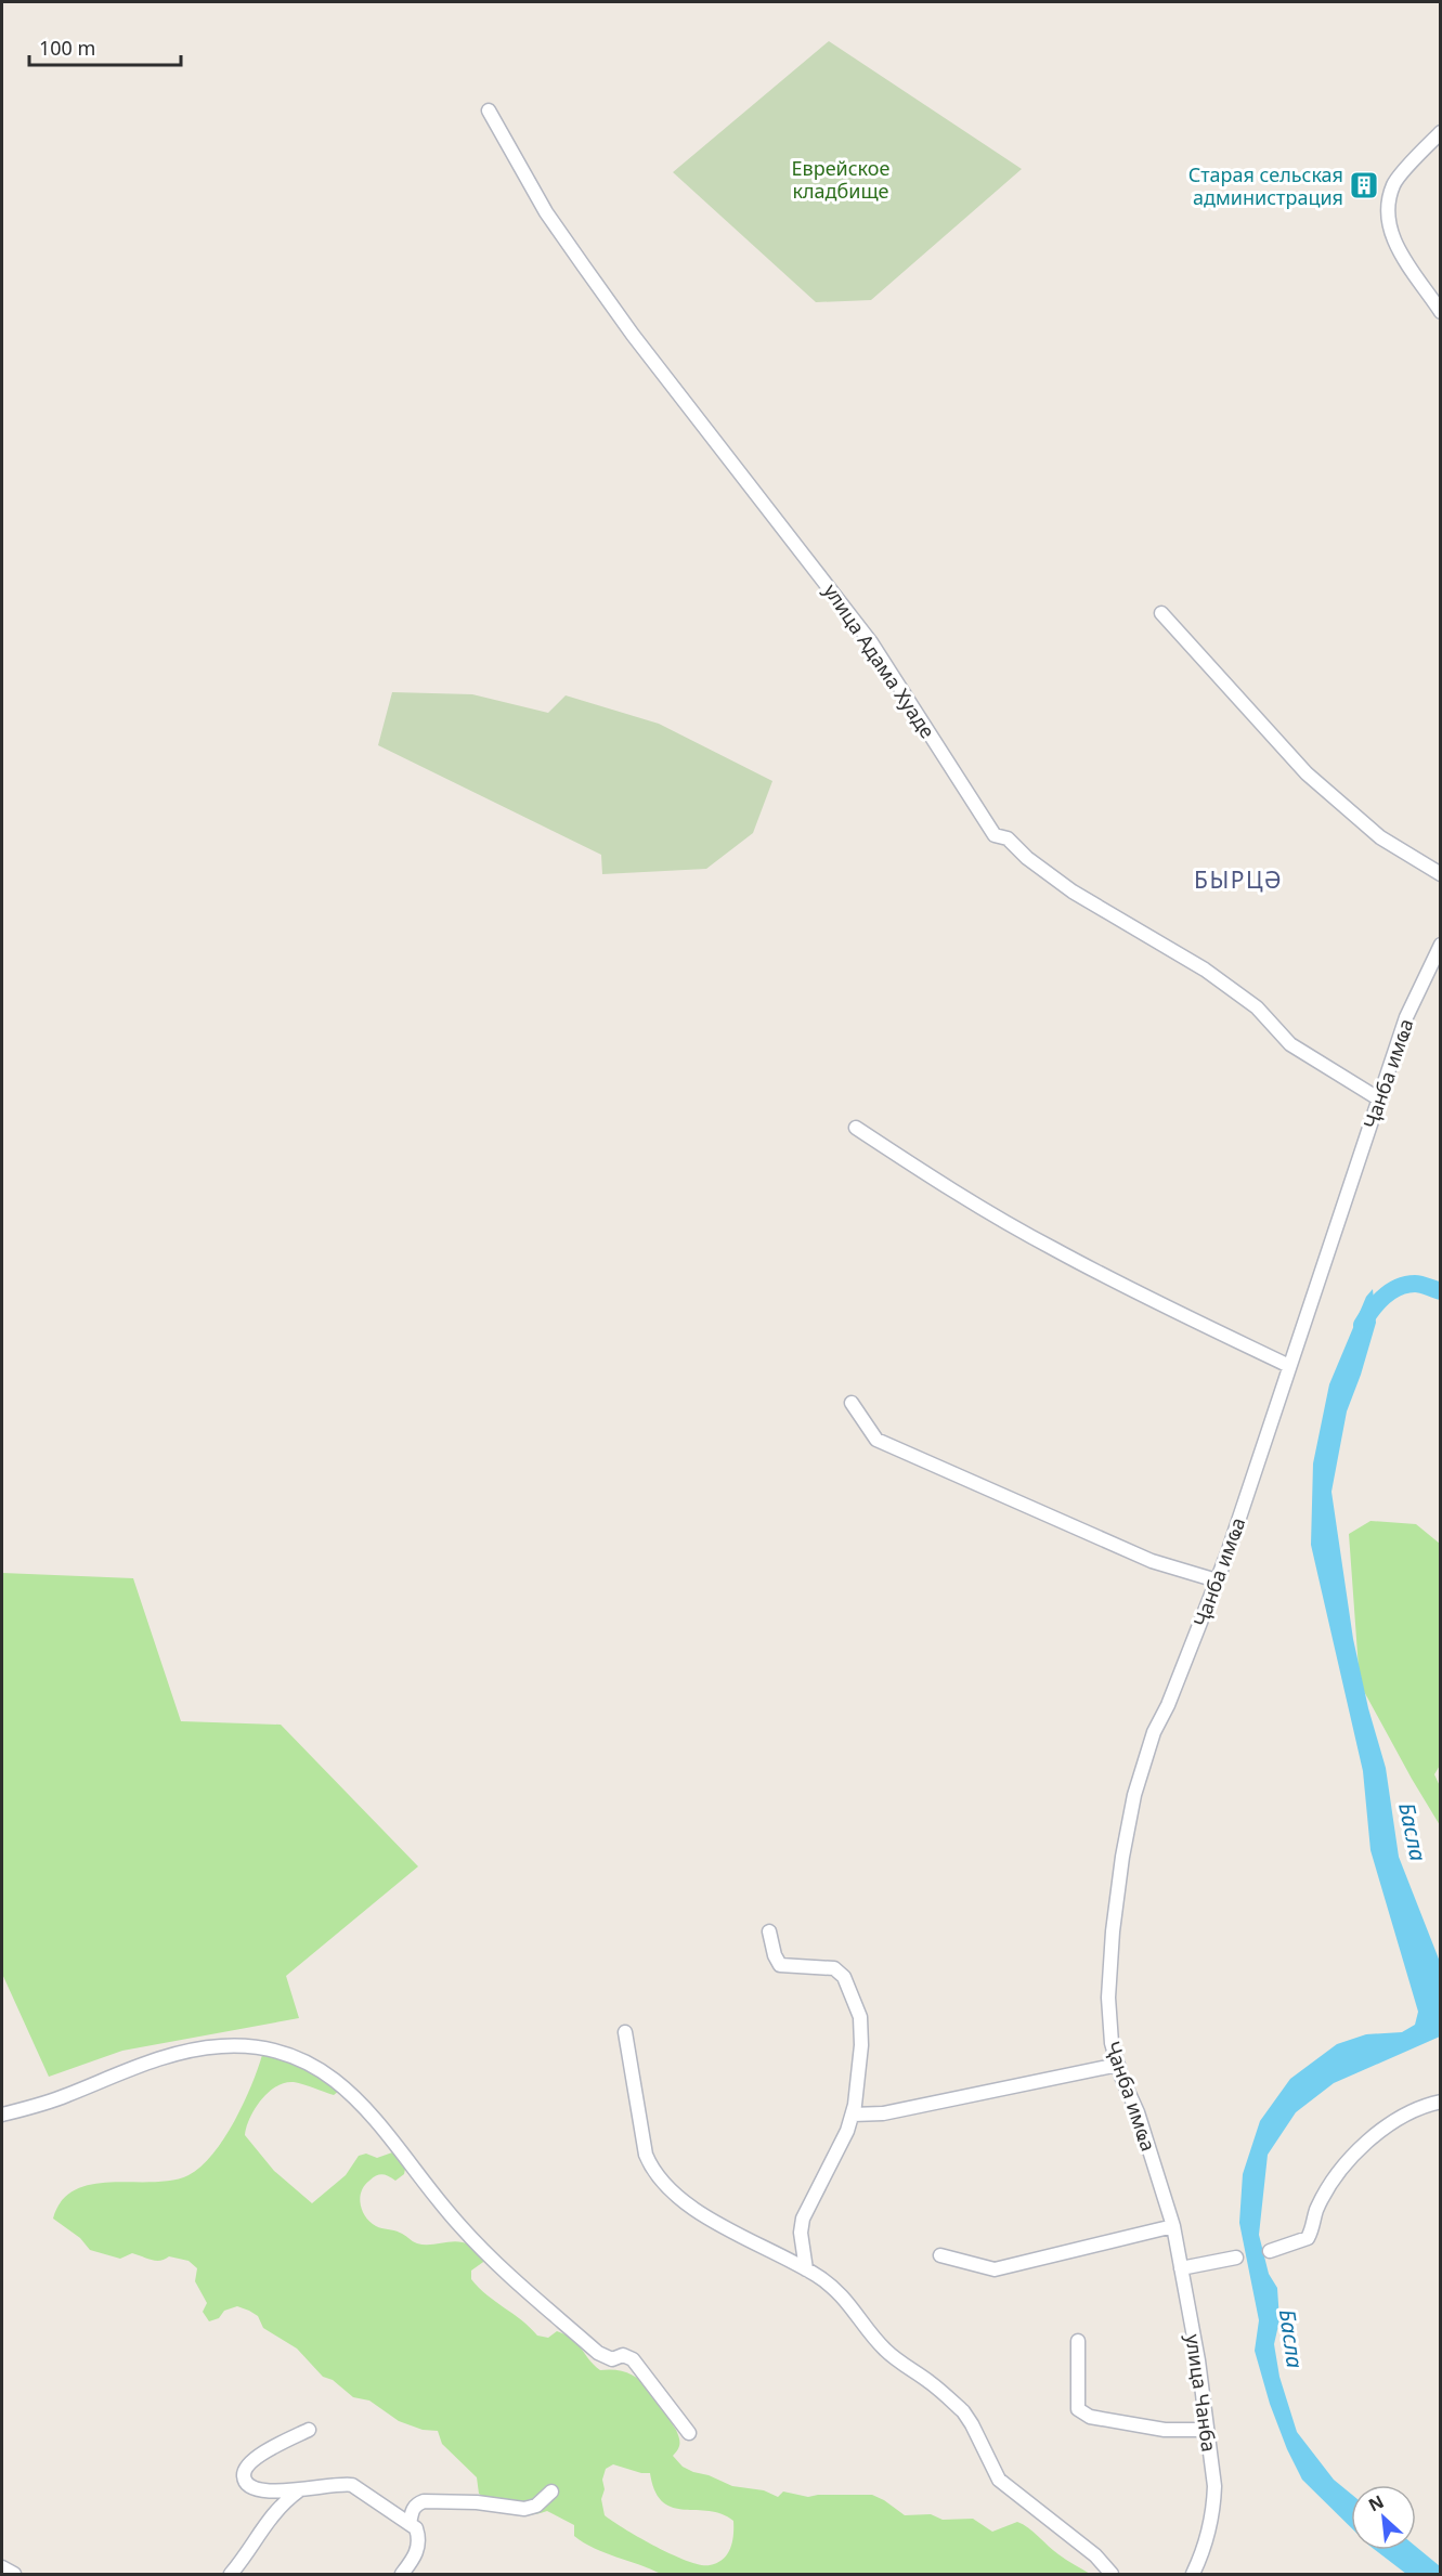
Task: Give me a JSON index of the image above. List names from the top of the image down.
{
  "streets": {
    "street": ["улица Адама Хуаде", "Ҷанба имҩа", "улица Чанба"]
  },
  "crossings": [
    ["улица Адама Хуаде", "Ҷанба имҩа"],
    ["Ҷанба имҩа", "улица Чанба"]
  ],
  "districts": ["БЫРЦӘ"],
  "water": ["Басла"],
  "parks": ["Еврейское кладбище"],
  "places": {
    "building": ["Старая сельская администрация"]
  },
  "scale_bar": "100 m",
  "north": "top left"
}
